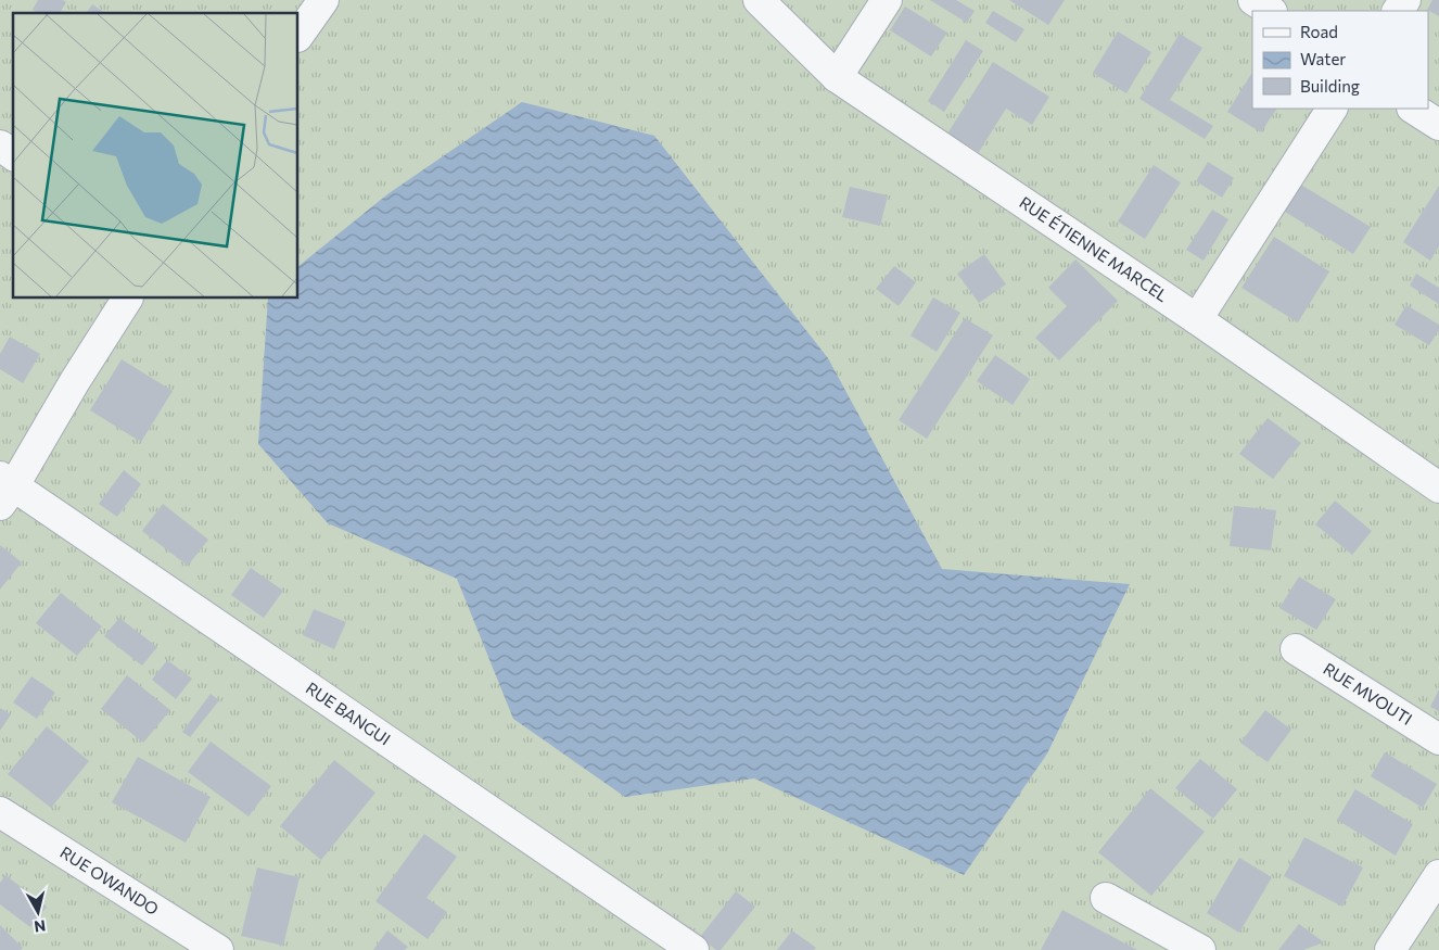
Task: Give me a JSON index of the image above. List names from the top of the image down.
{
  "streets": {
    "street": [
      "RUE ÉTIENNE MARCEL",
      "RUE MVOUTI",
      "RUE BANGUI",
      "RUE OWANDO"
    ]
  },
  "legend": ["Road", "Water", "Building"],
  "north": "bottom"
}
